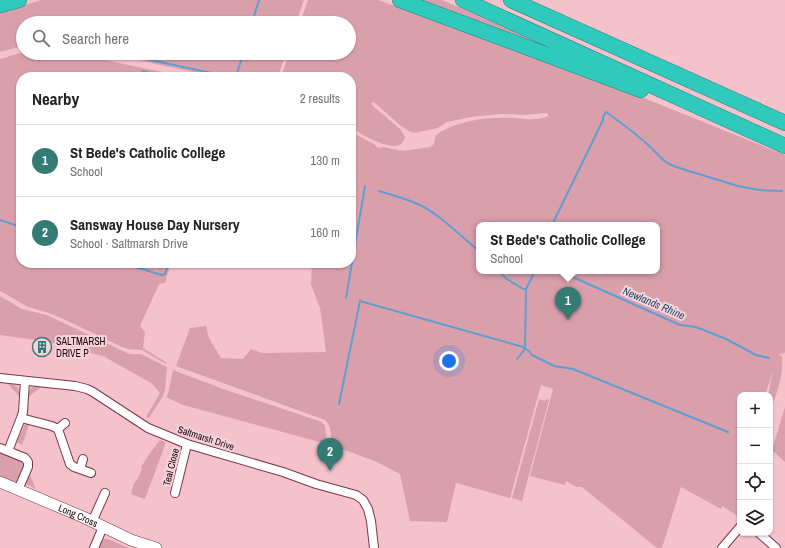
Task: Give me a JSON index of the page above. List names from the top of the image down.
{
  "streets": {
    "street": ["Saltmarsh Drive", "Teal Close", "Long Cross"]
  },
  "crossings": [
    ["Saltmarsh Drive", "Teal Close"]
  ],
  "water": ["Newlands Rhine"],
  "places": {
    "building": ["SALTMARSH DRIVE P"]
  },
  "page": {
    "search": "Search here",
    "heading": ["Nearby", "2 results"],
    "list": [
      {
        "mark": "1",
        "name": "St Bede's Catholic College",
        "note": "School",
        "value": "130 m"
      },
      {
        "mark": "2",
        "name": "Sansway House Day Nursery",
        "note": "School · Saltmarsh Drive",
        "value": "160 m"
      }
    ],
    "popup": ["St Bede's Catholic College", "School"],
    "pins": ["1", "2"],
    "map_buttons": ["+", "−"]
  }
}
